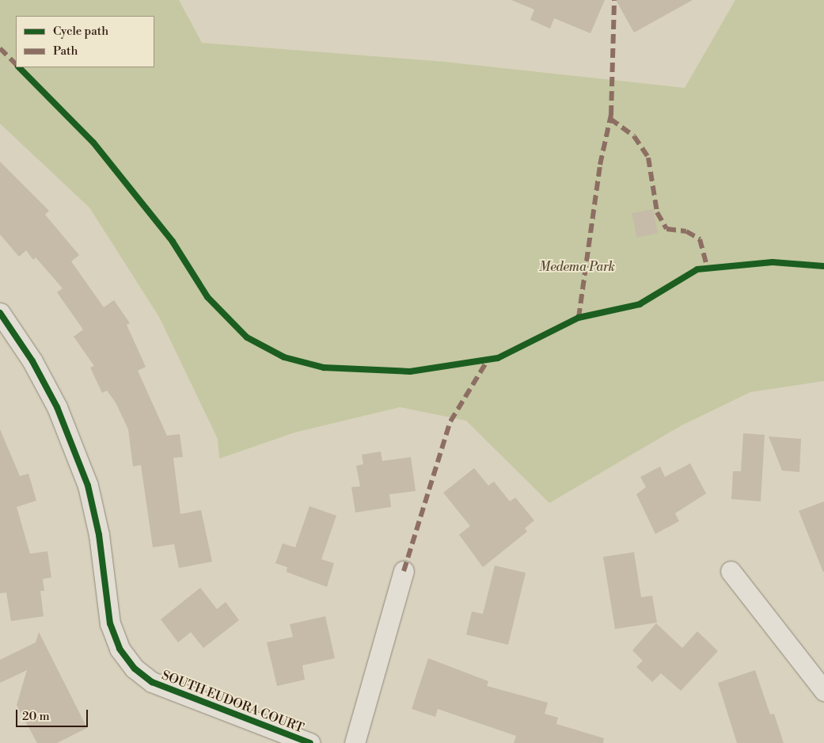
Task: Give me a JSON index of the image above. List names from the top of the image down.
{
  "streets": {
    "street": ["SOUTH EUDORA COURT"]
  },
  "parks": ["Medema Park"],
  "legend": ["Cycle path", "Path"],
  "scale_bar": "20 m"
}
